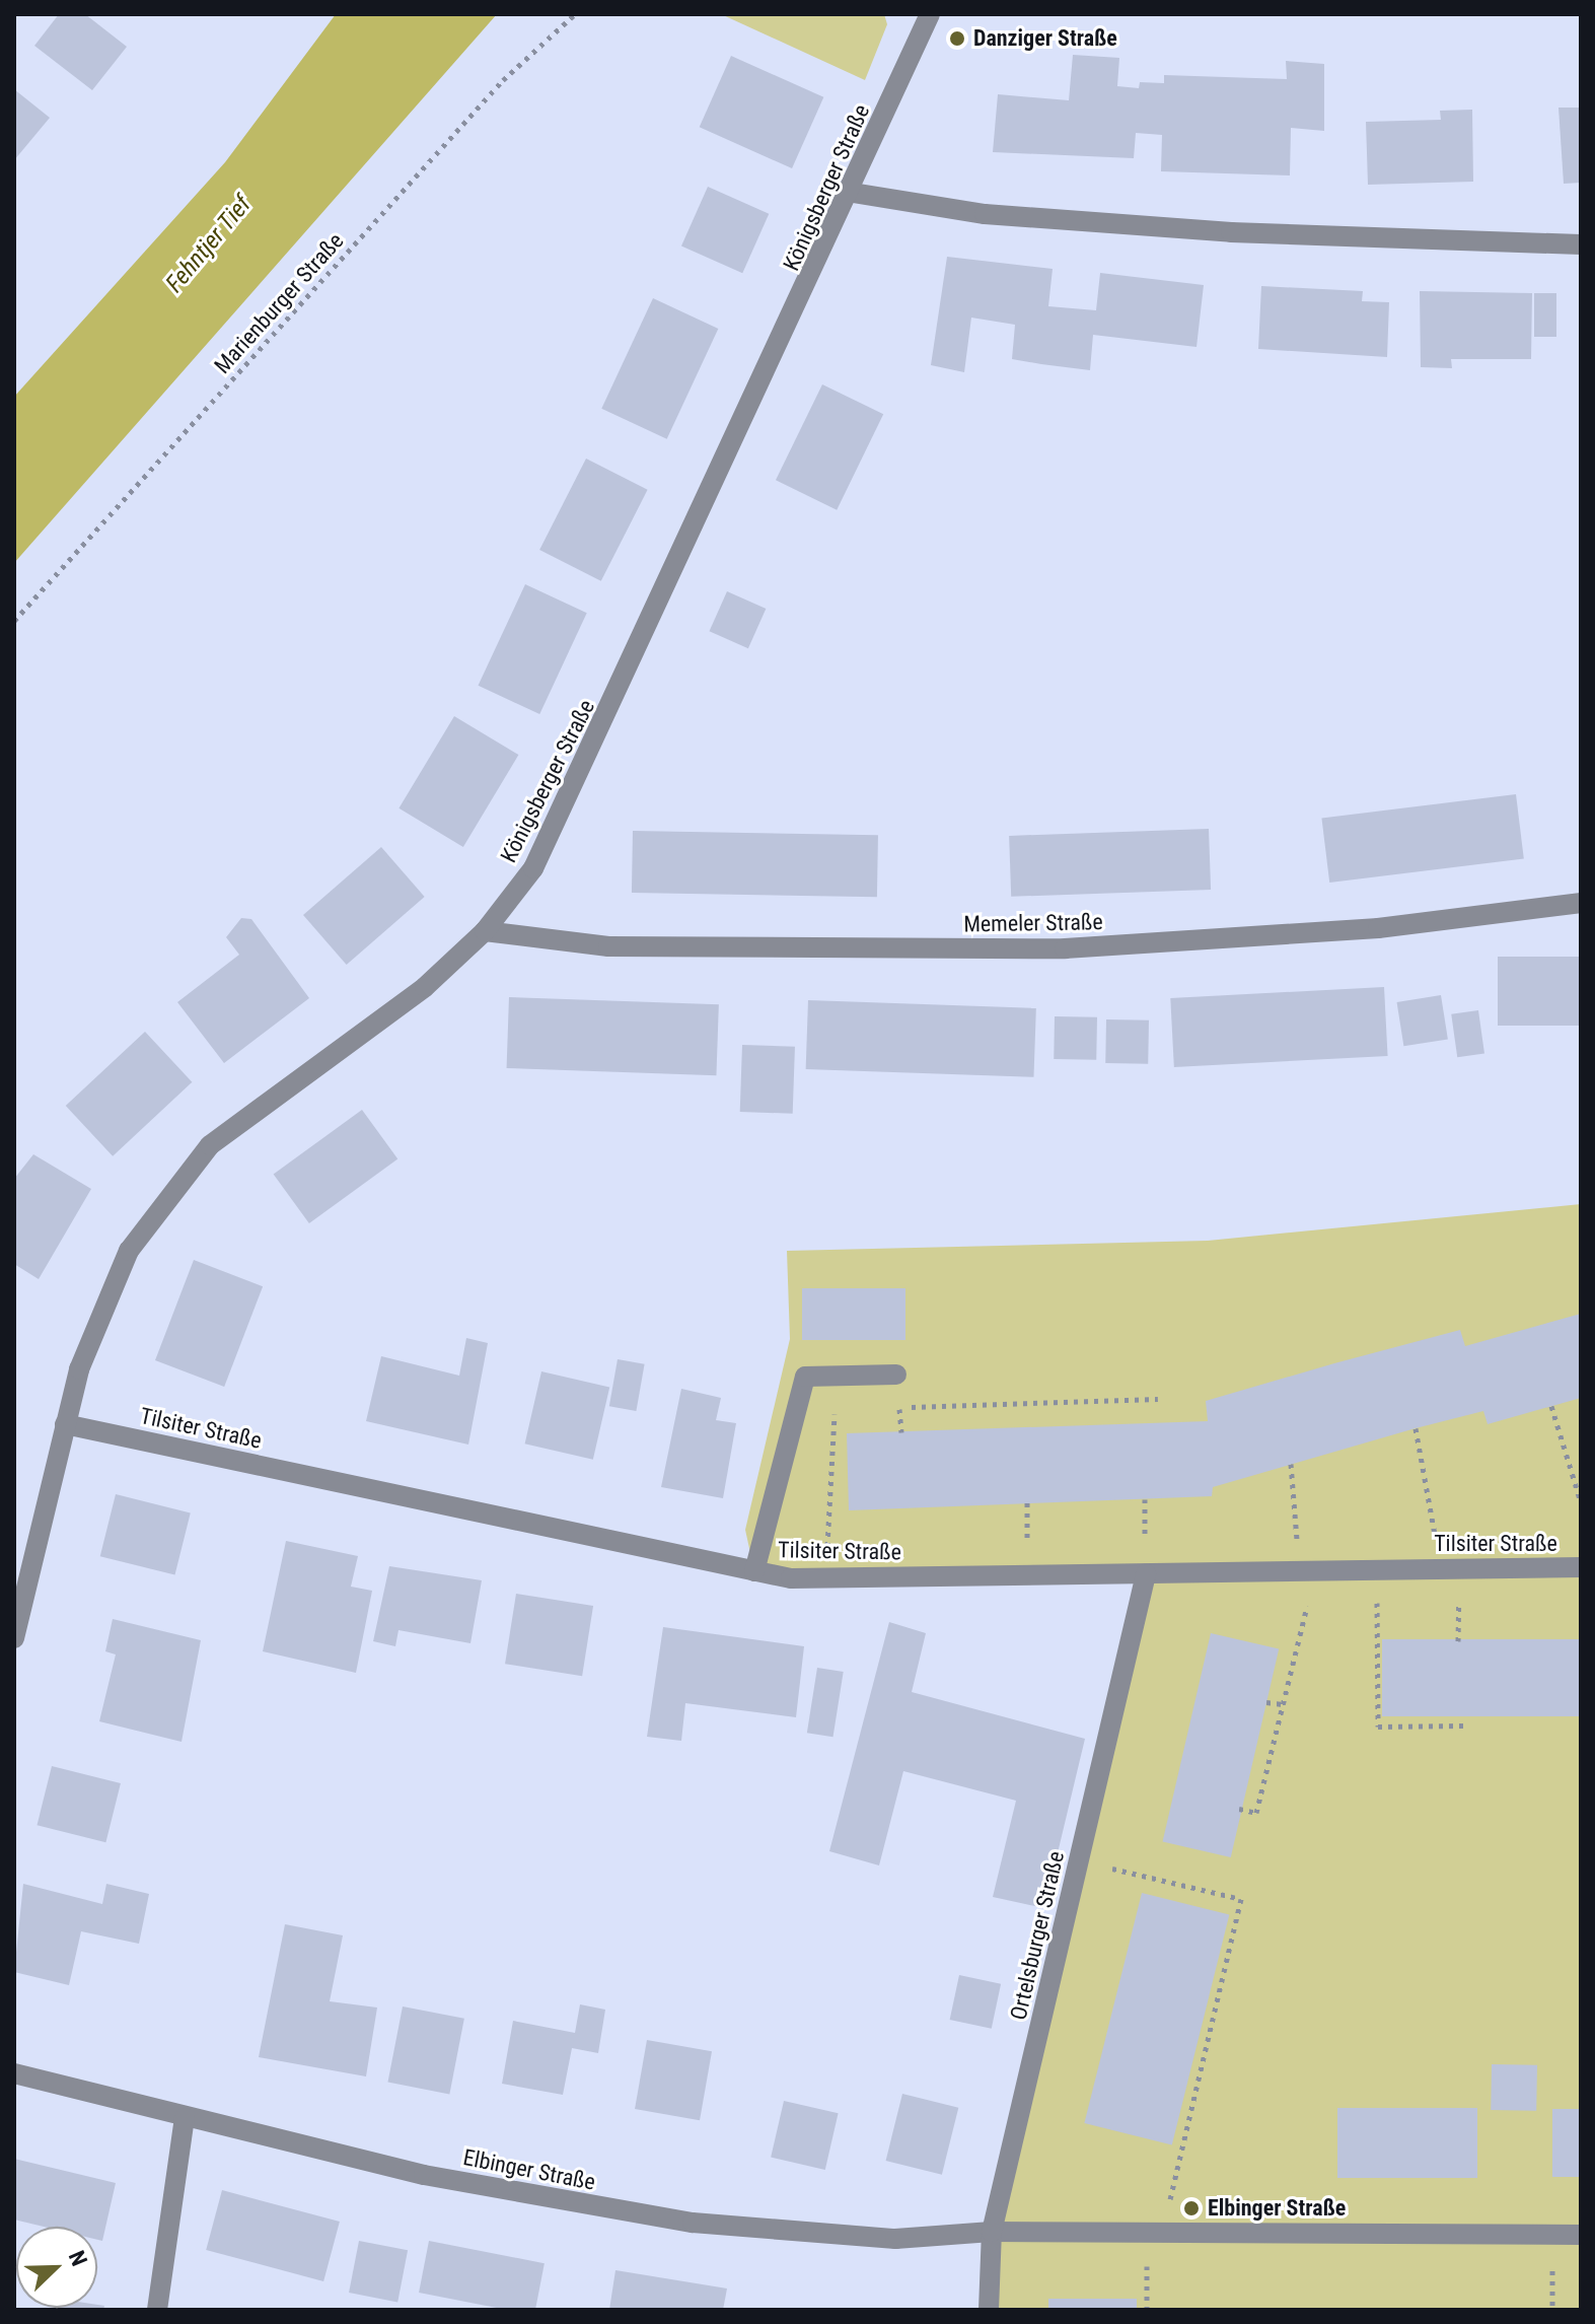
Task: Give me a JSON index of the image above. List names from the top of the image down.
{
  "streets": {
    "street": [
      "Königsberger Straße",
      "Memeler Straße",
      "Tilsiter Straße",
      "Ortelsburger Straße",
      "Elbinger Straße"
    ],
    "path": ["Marienburger Straße"]
  },
  "crossings": [
    ["Königsberger Straße", "Memeler Straße"],
    ["Königsberger Straße", "Tilsiter Straße"],
    ["Tilsiter Straße", "Ortelsburger Straße"],
    ["Ortelsburger Straße", "Elbinger Straße"]
  ],
  "water": ["Fehntjer Tief"],
  "places": ["Danziger Straße", "Elbinger Straße"],
  "north": "top right"
}
